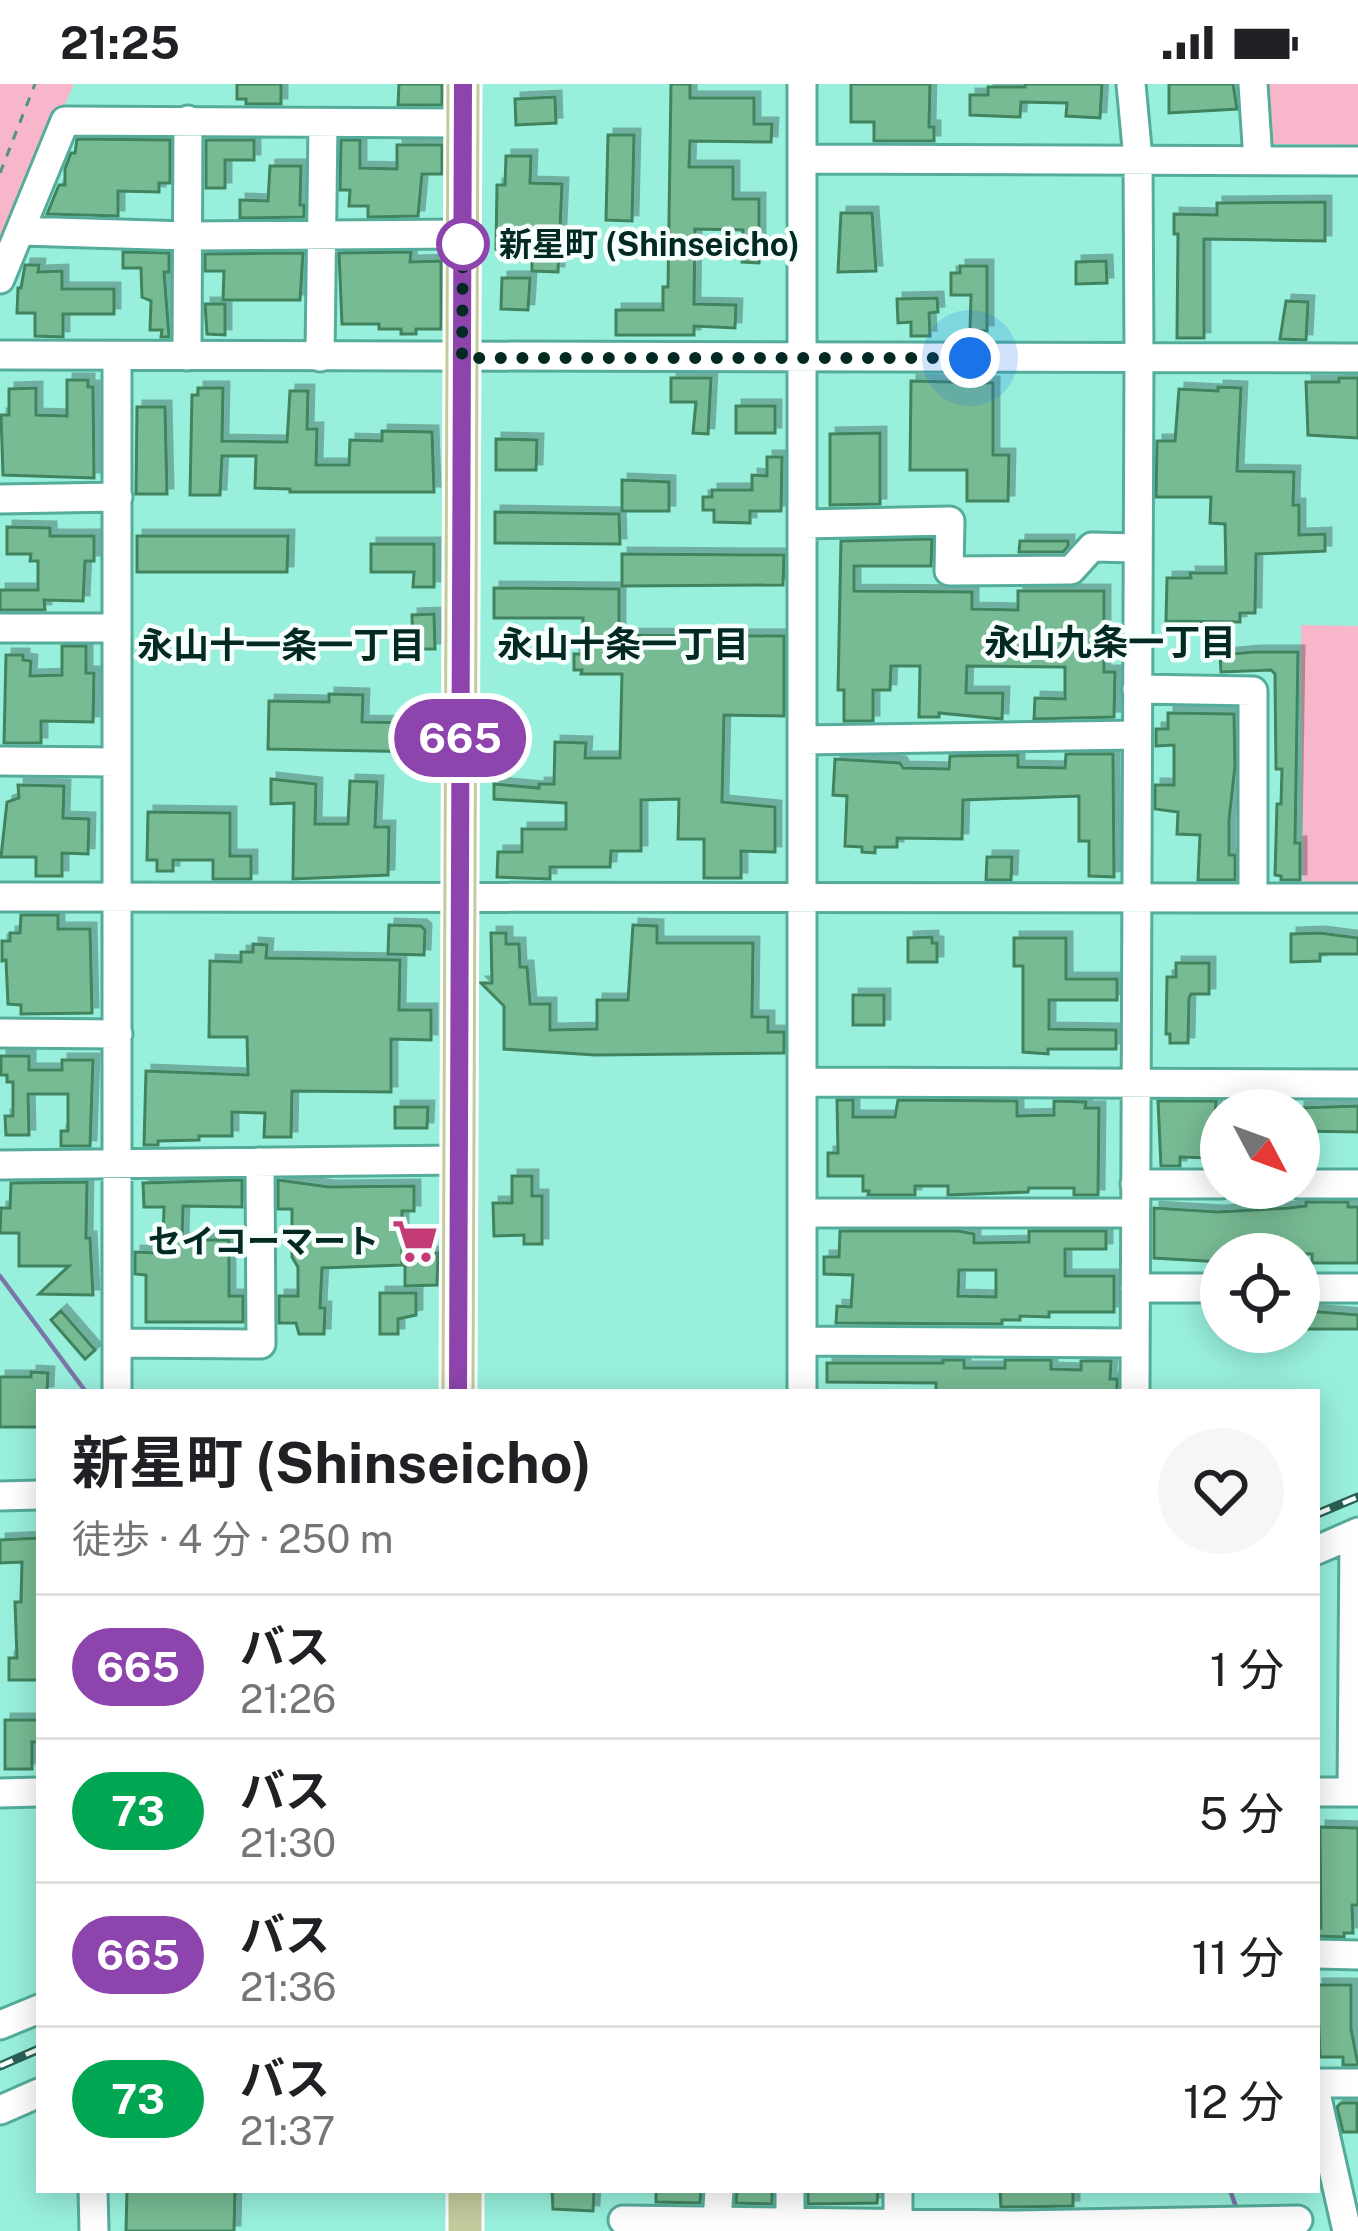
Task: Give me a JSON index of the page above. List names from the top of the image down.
{
  "districts": ["永山九条一丁目", "永山十条一丁目", "永山十一条一丁目"],
  "places": {
    "other": ["新星町 (Shinseicho)"],
    "supermarket": ["セイコーマート"]
  },
  "lines": ["bus line 665"],
  "north": "bottom right",
  "page": {
    "status": "21:25",
    "on_map": "665",
    "heading": ["新星町 (Shinseicho)", "徒歩 · 4 分 · 250 m"],
    "list": [
      {
        "mark": "665",
        "name": "バス",
        "note": "21:26",
        "value": "1 分"
      },
      {
        "mark": "73",
        "name": "バス",
        "note": "21:30",
        "value": "5 分"
      },
      {
        "mark": "665",
        "name": "バス",
        "note": "21:36",
        "value": "11 分"
      },
      {
        "mark": "73",
        "name": "バス",
        "note": "21:37",
        "value": "12 分"
      }
    ]
  }
}
